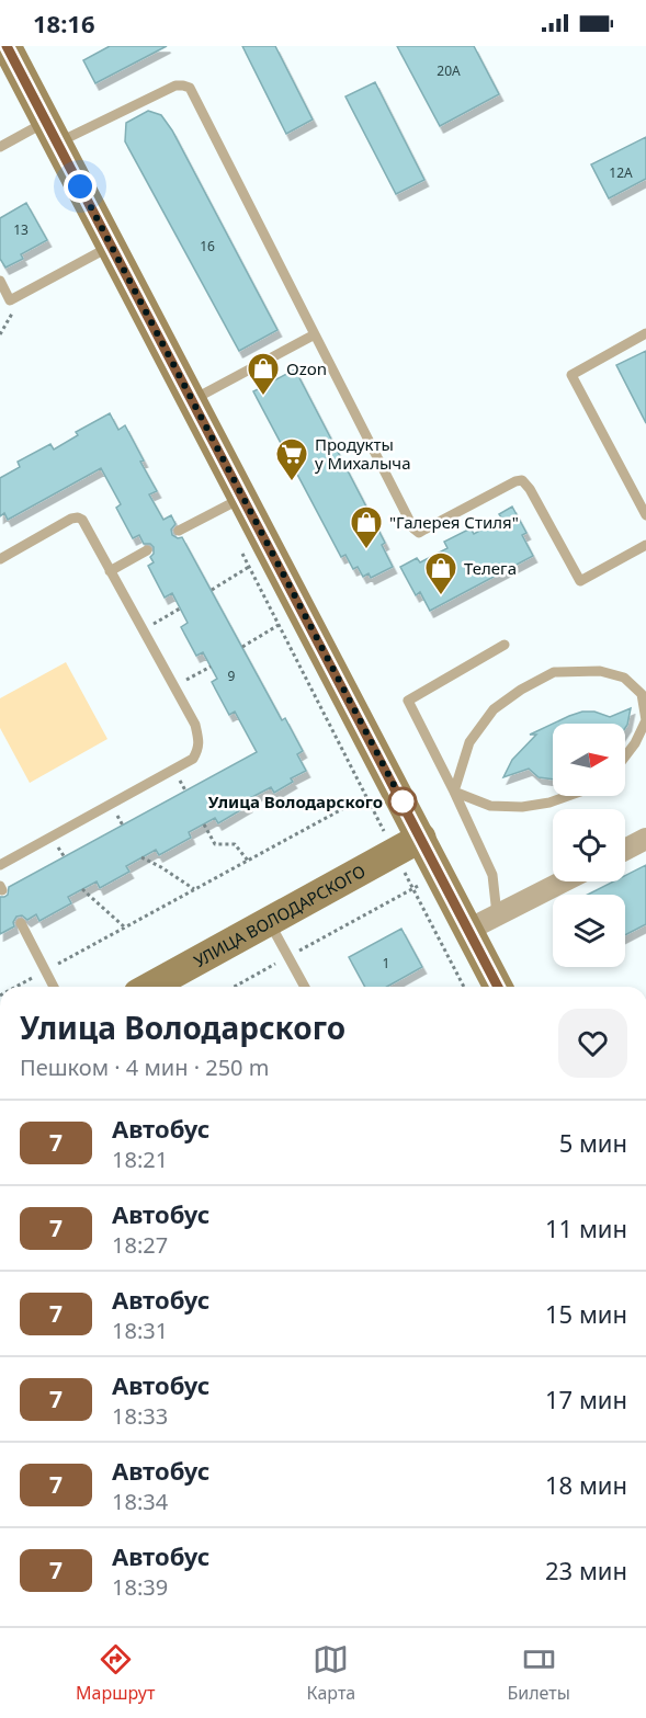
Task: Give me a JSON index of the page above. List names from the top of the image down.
{
  "streets": {
    "main road": ["УЛИЦА ВОЛОДАРСКОГО"]
  },
  "places": {
    "shop": ["Ozon", "\"Галерея Стиля\"", "Телега"],
    "supermarket": ["Продукты у Михалыча"],
    "other": ["Улица Володарского"]
  },
  "lines": ["bus line 7"],
  "house_numbers": [
    "20А",
    "12А",
    "13",
    "16",
    "9",
    "1"
  ],
  "north": "right",
  "page": {
    "status": "18:16",
    "heading": ["Улица Володарского", "Пешком · 4 мин · 250 m"],
    "list": [
      {
        "mark": "7",
        "name": "Автобус",
        "note": "18:21",
        "value": "5 мин"
      },
      {
        "mark": "7",
        "name": "Автобус",
        "note": "18:27",
        "value": "11 мин"
      },
      {
        "mark": "7",
        "name": "Автобус",
        "note": "18:31",
        "value": "15 мин"
      },
      {
        "mark": "7",
        "name": "Автобус",
        "note": "18:33",
        "value": "17 мин"
      },
      {
        "mark": "7",
        "name": "Автобус",
        "note": "18:34",
        "value": "18 мин"
      },
      {
        "mark": "7",
        "name": "Автобус",
        "note": "18:39",
        "value": "23 мин"
      }
    ],
    "tabs": ["Маршрут", "Карта", "Билеты"]
  }
}
